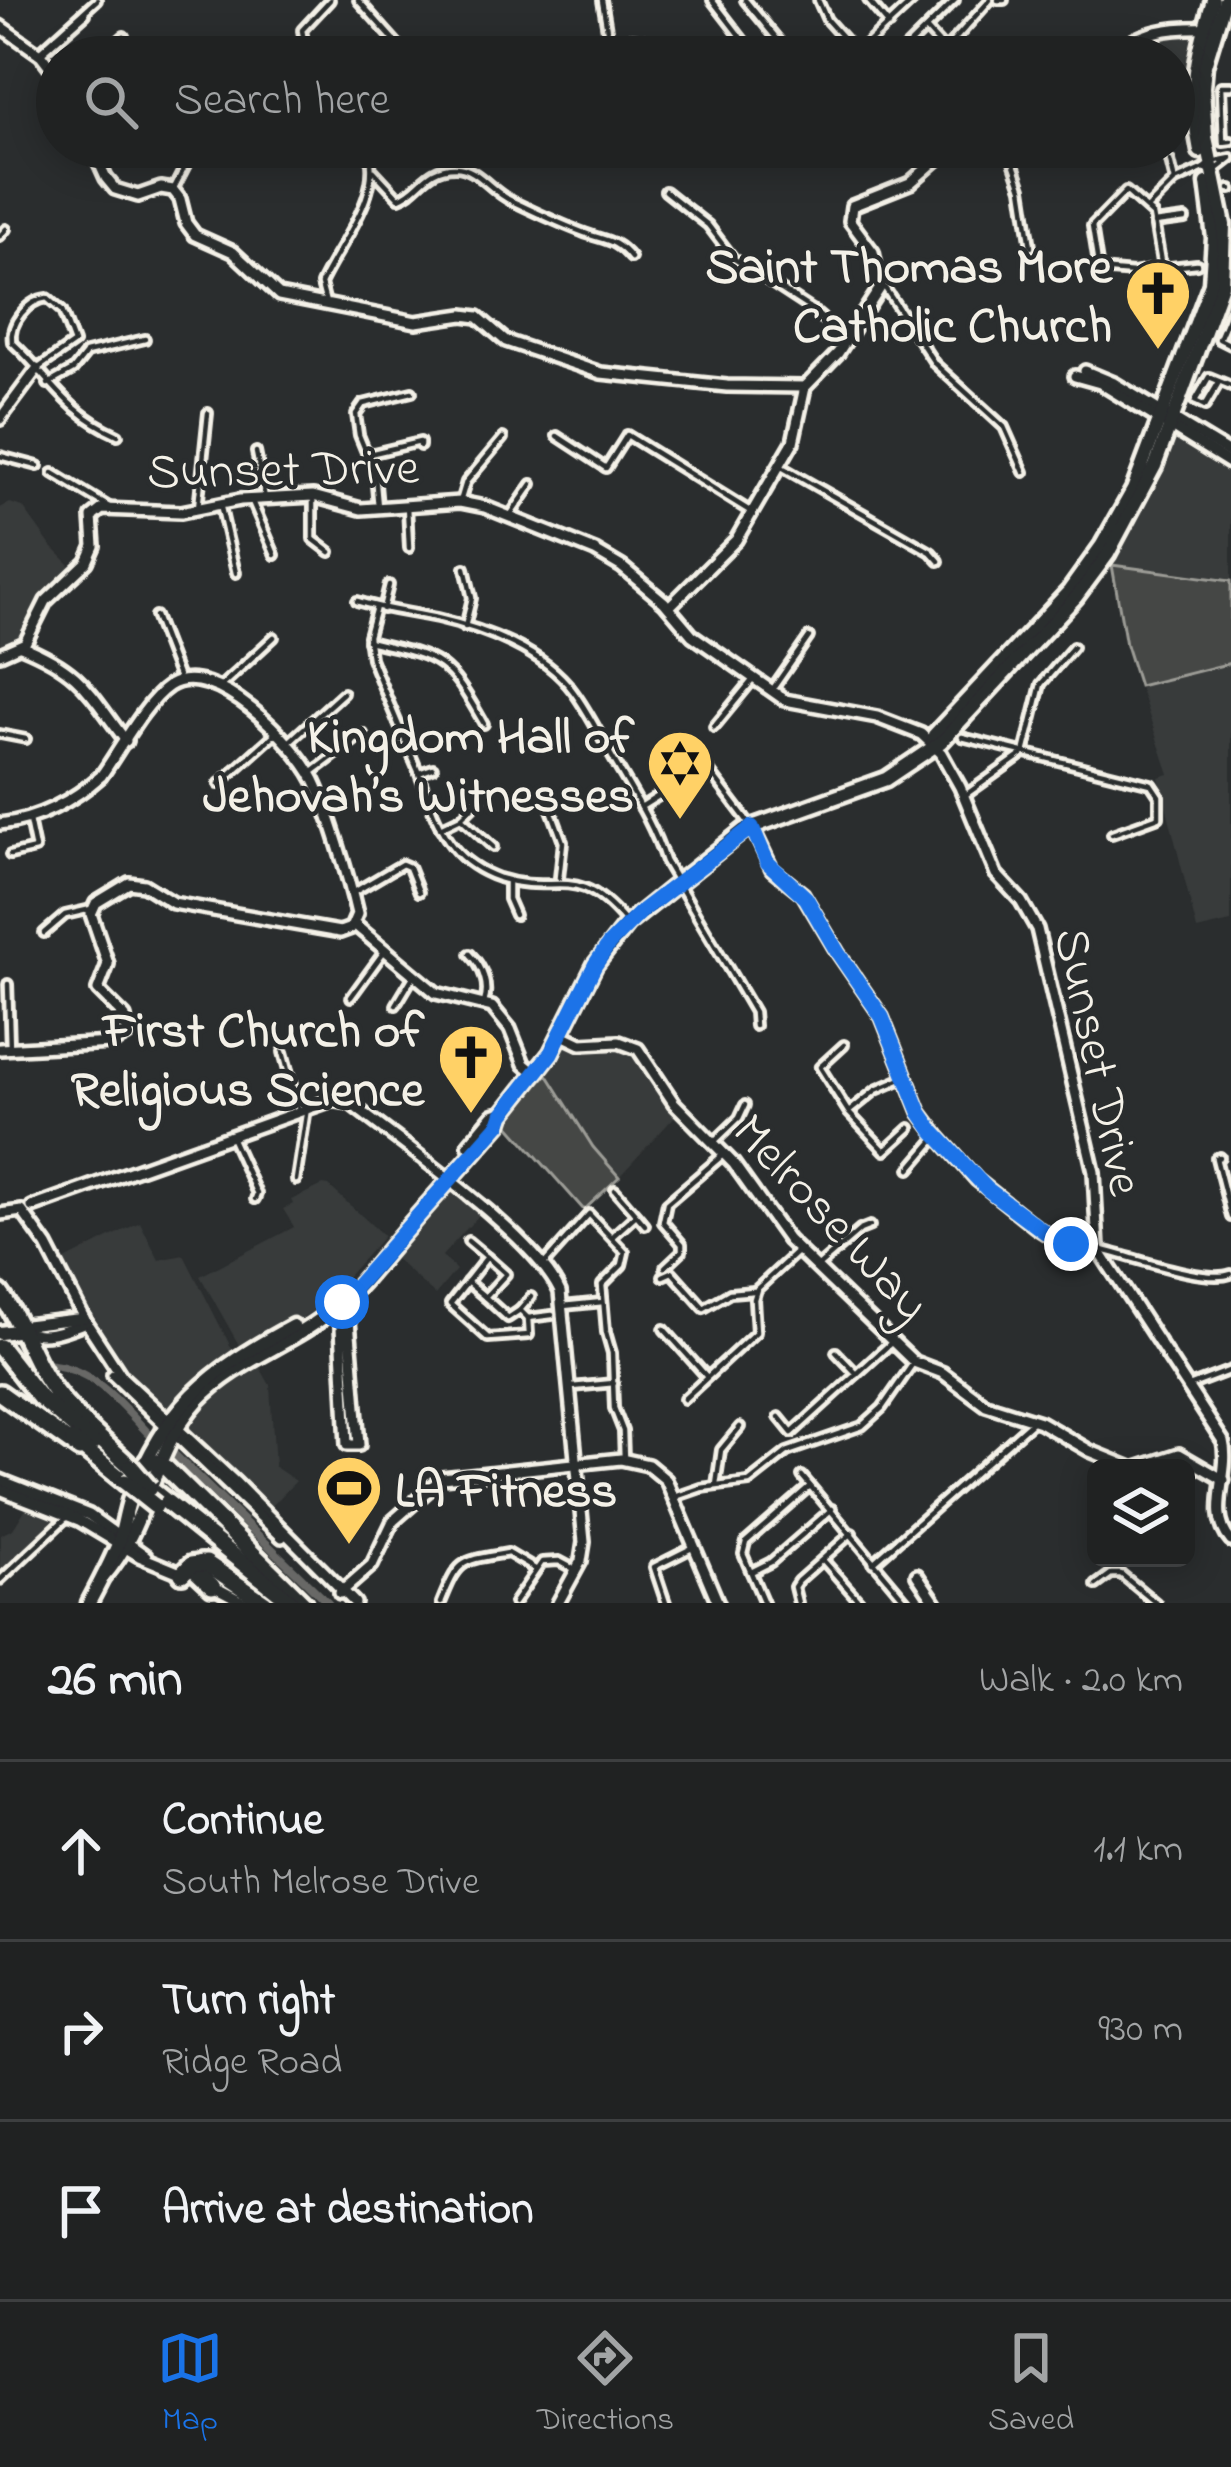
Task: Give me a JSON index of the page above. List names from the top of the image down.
{
  "streets": {
    "street": ["Sunset Drive", "Melrose Way"]
  },
  "crossings": [
    ["Sunset Drive", "Melrose Way"]
  ],
  "places": {
    "church": ["Saint Thomas More Catholic Church", "First Church of Religious Science"],
    "synagogue": ["Kingdom Hall of Jehovah’s Witnesses"],
    "sports": ["LA Fitness"]
  },
  "page": {
    "search": "Search here",
    "heading": ["26 min", "Walk · 2.0 km"],
    "list": [
      ["Continue", "South Melrose Drive", "1.1 km"],
      ["Turn right", "Ridge Road", "930 m"],
      "Arrive at destination"
    ],
    "nav": ["Map", "Directions", "Saved"]
  }
}
